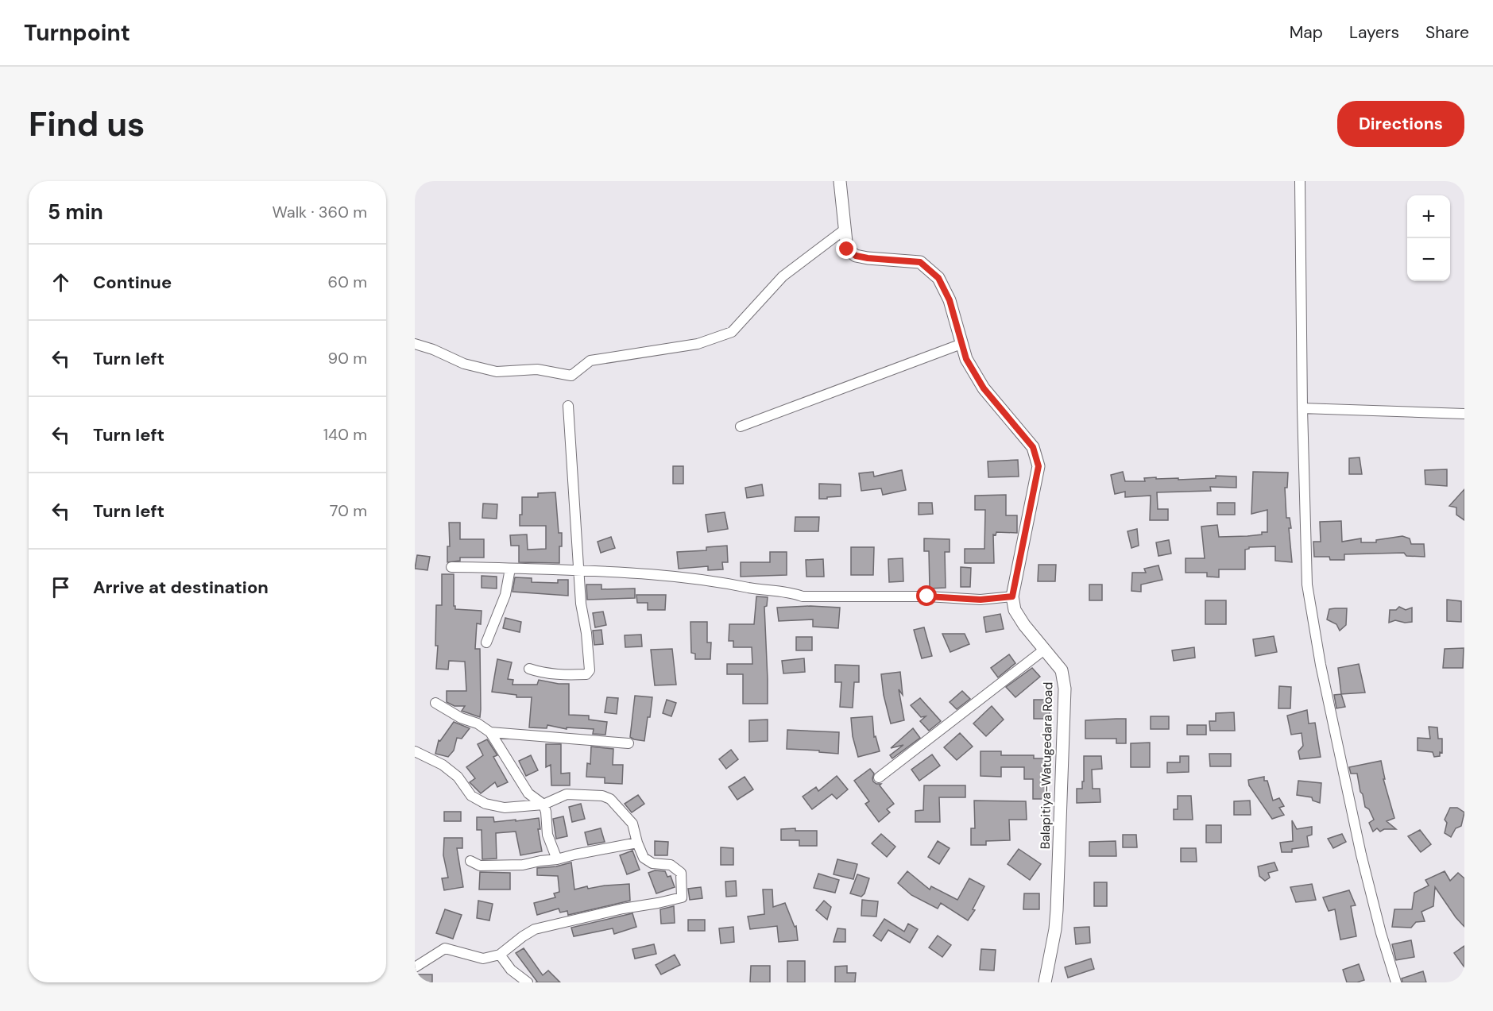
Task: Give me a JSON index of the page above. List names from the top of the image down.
{
  "streets": {
    "main road": ["Balapitiya-Watugedara Road"]
  },
  "page": {
    "header": "Turnpoint",
    "nav": ["Map", "Layers", "Share"],
    "buttons": "Directions",
    "title": "Find us",
    "heading": ["5 min", "Walk · 360 m"],
    "map_buttons": ["+", "−"],
    "list": [
      ["Continue", "60 m"],
      ["Turn left", "90 m"],
      ["Turn left", "140 m"],
      ["Turn left", "70 m"],
      "Arrive at destination"
    ]
  }
}
